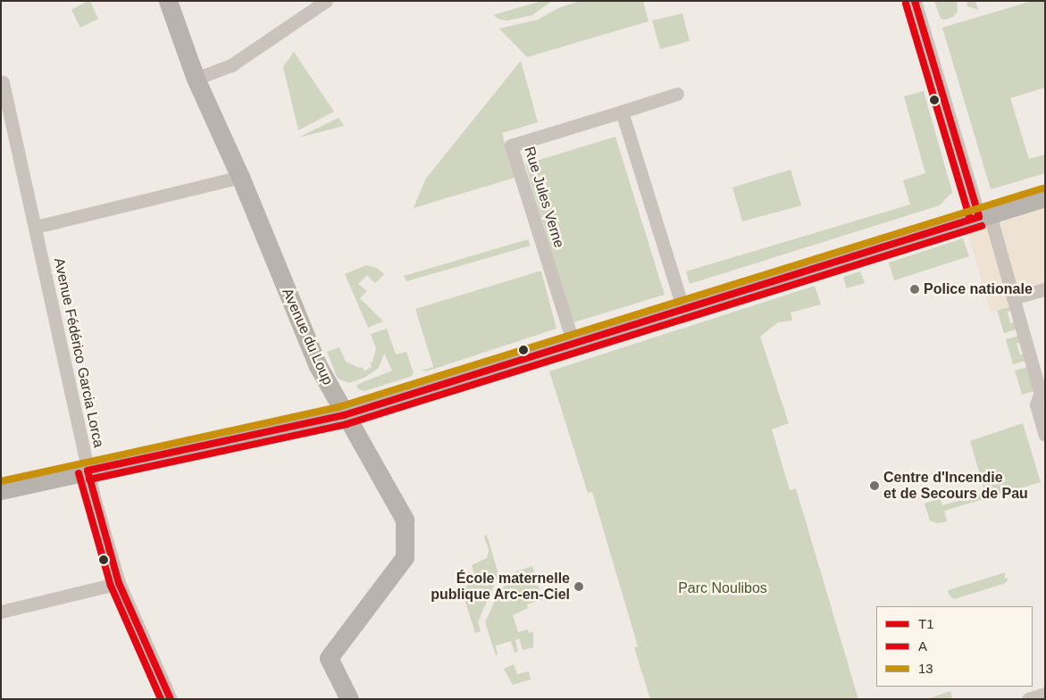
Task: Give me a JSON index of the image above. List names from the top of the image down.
{
  "streets": {
    "street": ["Rue Jules Verne", "Avenue du Loup", "Avenue Fédérico Garcia Lorca"]
  },
  "parks": ["Parc Noulibos"],
  "places": ["Police nationale", "Centre d'Incendie et de Secours de Pau", "École maternelle publique Arc-en-Ciel"],
  "lines": ["transit line T1", "transit line A", "transit line 13"],
  "legend": ["T1", "A", "13"]
}
